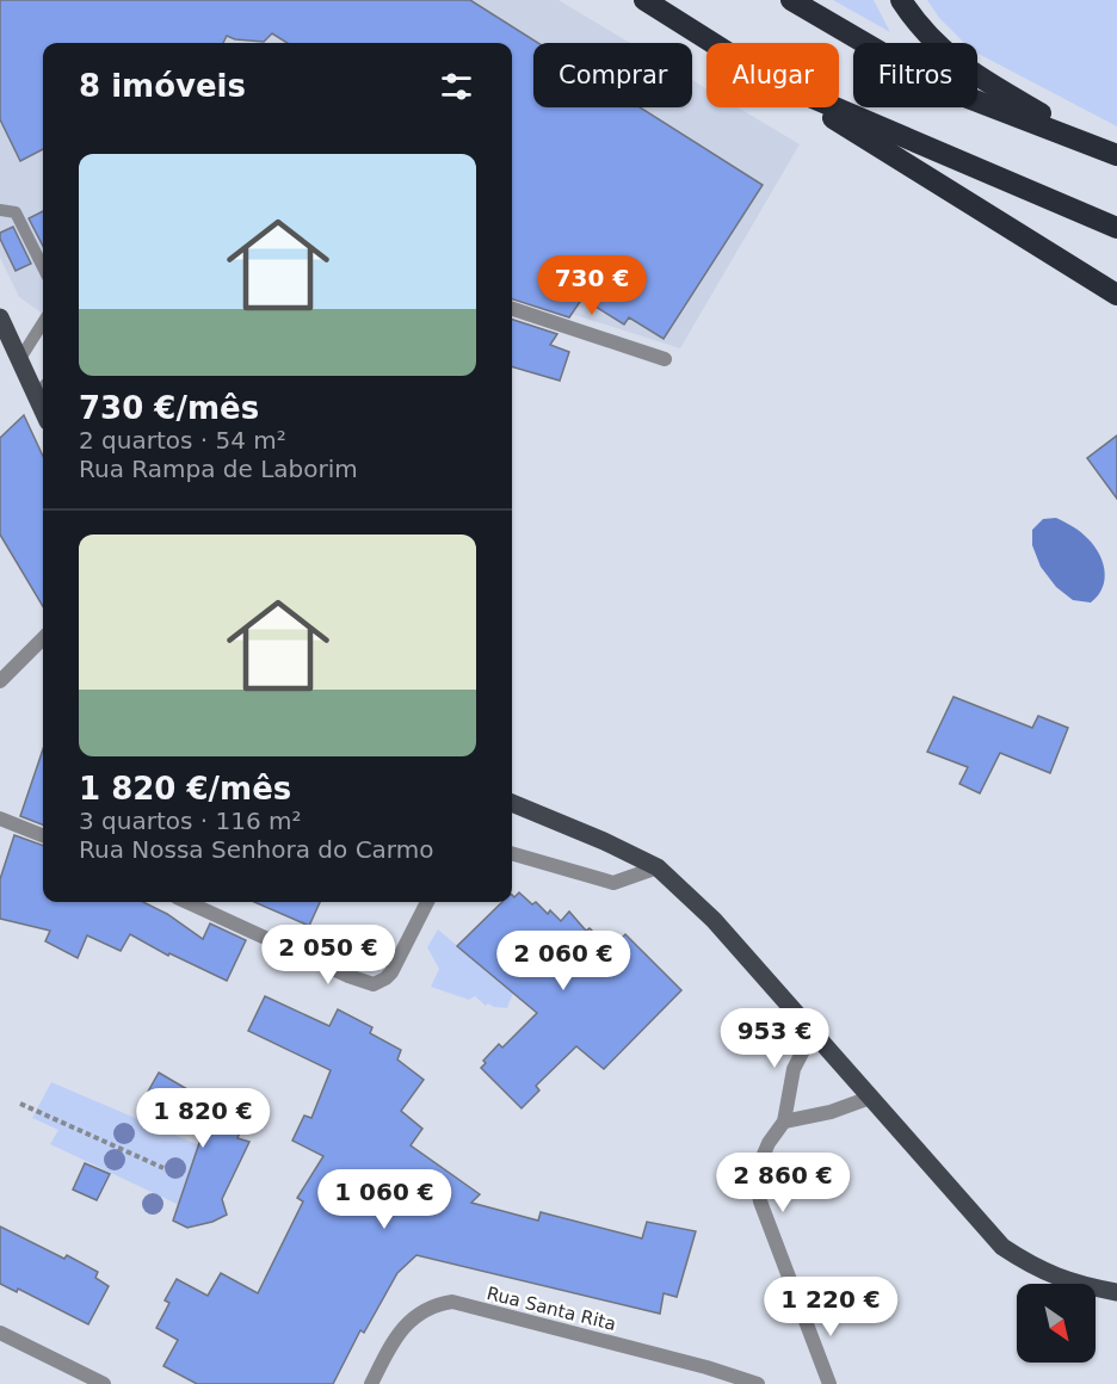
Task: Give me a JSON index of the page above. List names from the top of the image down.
{
  "streets": {
    "street": ["Rua Santa Rita"]
  },
  "north": "bottom right",
  "page": {
    "chip": ["Comprar", "Alugar", "Filtros"],
    "heading": "8 imóveis",
    "list": [
      {
        "name": "730 €/mês",
        "note": "2 quartos · 54 m² · Rua Rampa de Laborim"
      },
      {
        "name": "1 820 €/mês",
        "note": "3 quartos · 116 m² · Rua Nossa Senhora do Carmo"
      }
    ],
    "price": [
      "730 €",
      "2 050 €",
      "2 060 €",
      "953 €",
      "1 820 €",
      "2 860 €",
      "1 060 €",
      "1 220 €"
    ]
  }
}
